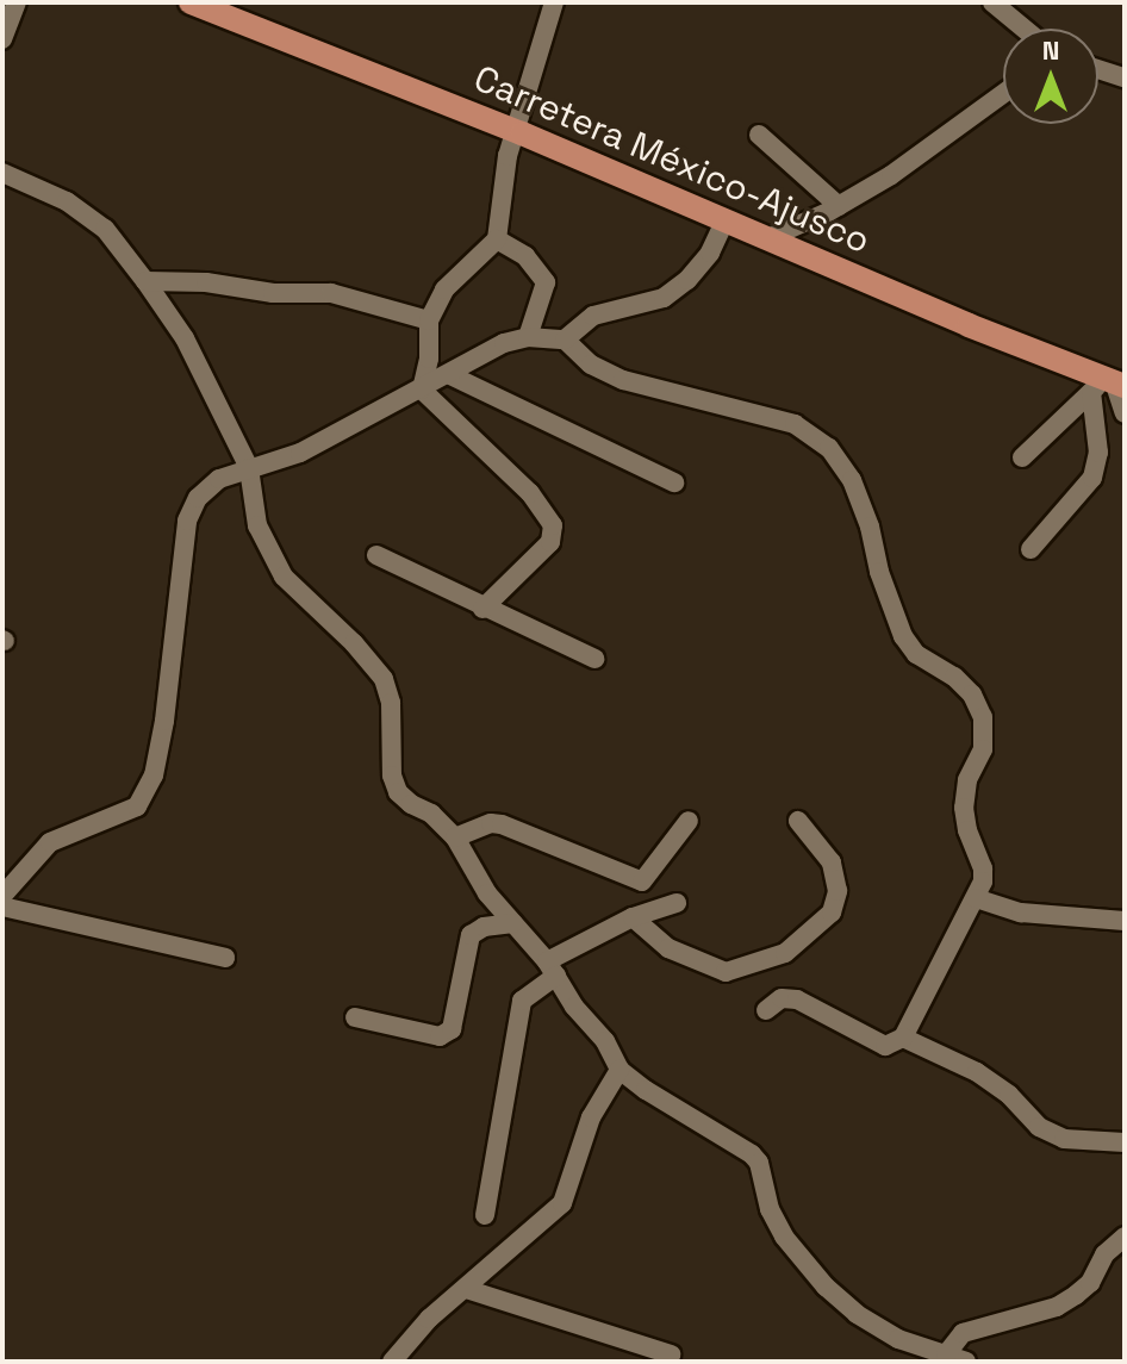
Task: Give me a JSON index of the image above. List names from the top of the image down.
{
  "streets": {
    "main road": ["Carretera México-Ajusco"]
  },
  "north": "top"
}
